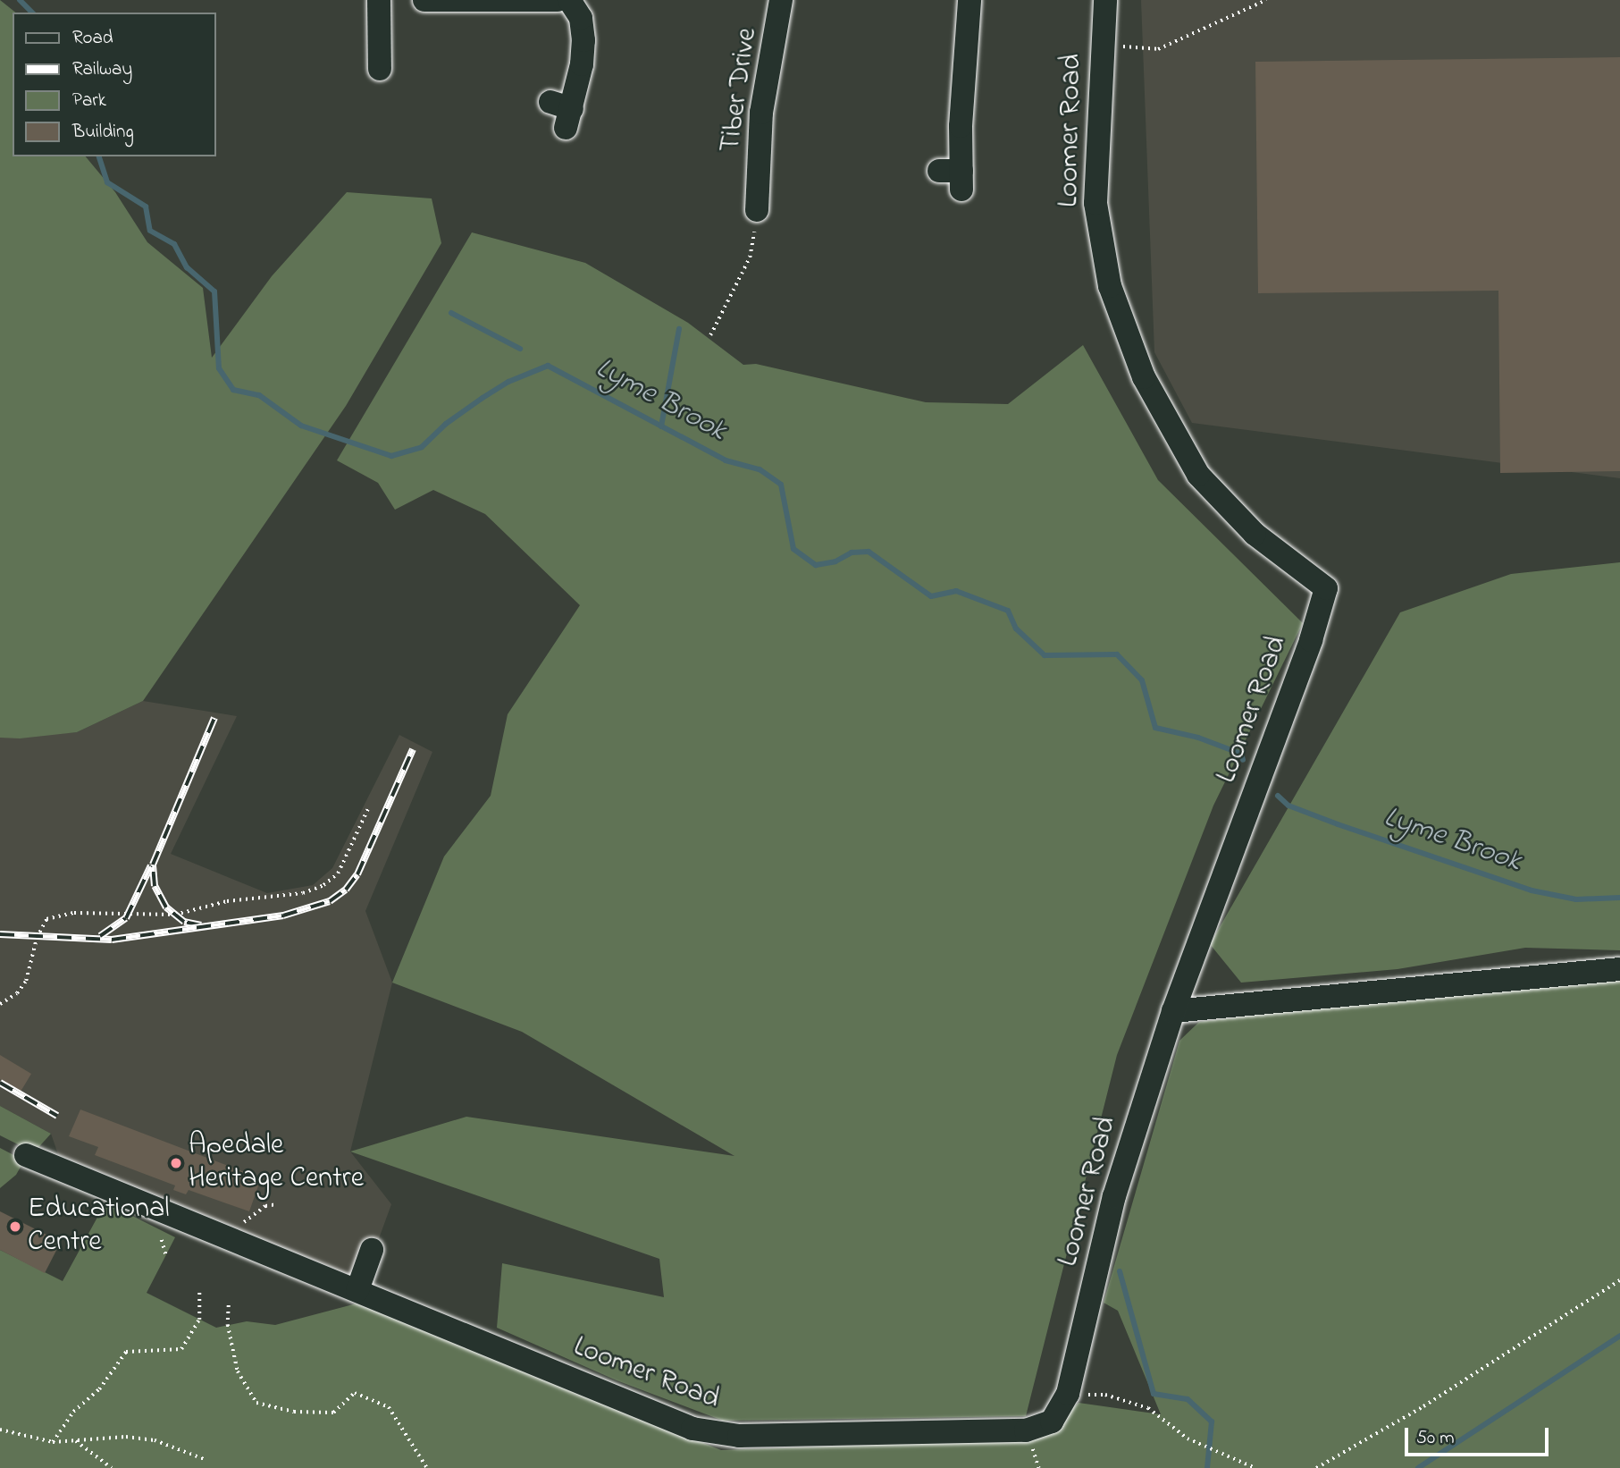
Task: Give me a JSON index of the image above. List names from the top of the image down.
{
  "streets": {
    "street": ["Tiber Drive", "Loomer Road"]
  },
  "water": ["Lyme Brook"],
  "places": ["Apedale Heritage Centre", "Educational Centre"],
  "legend": [
    "Road",
    "Railway",
    "Park",
    "Building"
  ],
  "scale_bar": "50 m"
}
